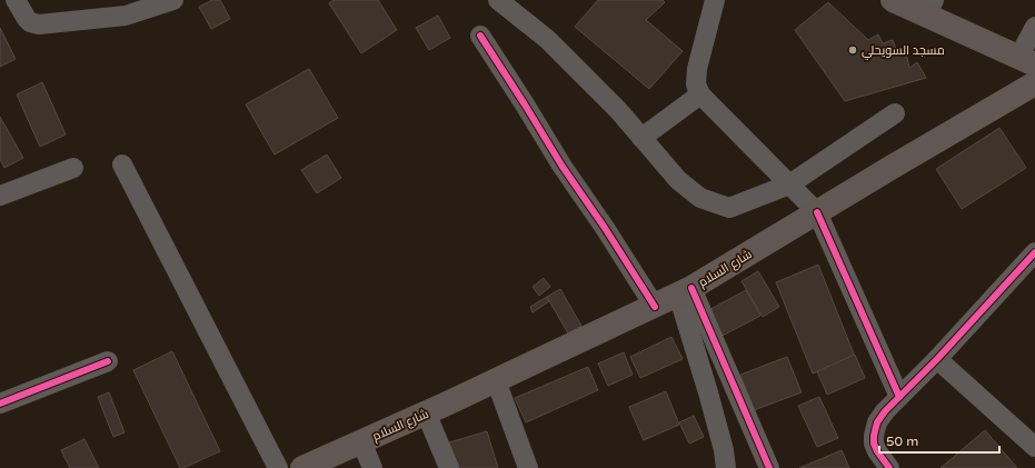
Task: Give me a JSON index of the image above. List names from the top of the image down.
{
  "streets": {
    "main road": ["شارع السلام"]
  },
  "places": ["مسجد السويحلي"],
  "scale_bar": "50 m"
}
